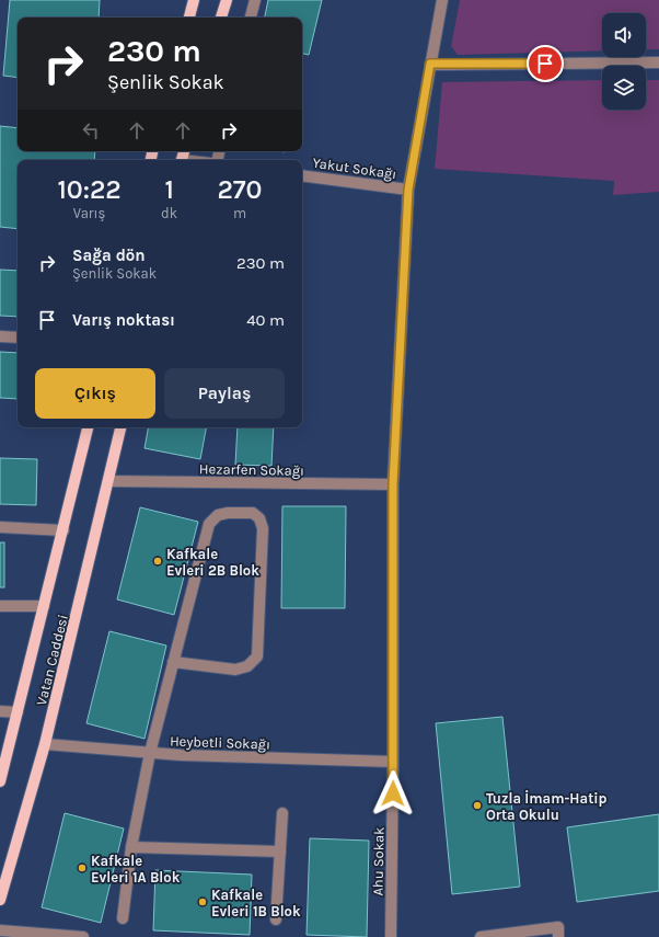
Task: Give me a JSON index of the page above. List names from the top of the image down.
{
  "streets": {
    "main road": ["Vatan Caddesi"],
    "street": [
      "Yakut Sokağı",
      "Hezarfen Sokağı",
      "Heybetli Sokağı",
      "Ahu Sokak"
    ]
  },
  "crossings": [
    ["Yakut Sokağı", "Ahu Sokak"],
    ["Hezarfen Sokağı", "Vatan Caddesi"],
    ["Hezarfen Sokağı", "Ahu Sokak"],
    ["Vatan Caddesi", "Heybetli Sokağı"],
    ["Heybetli Sokağı", "Ahu Sokak"]
  ],
  "places": [
    "Kafkale Evleri 2B Blok",
    "Tuzla İmam-Hatip Orta Okulu",
    "Kafkale Evleri 1A Blok",
    "Kafkale Evleri 1B Blok"
  ],
  "page": {
    "turn": ["230 m", "Şenlik Sokak"],
    "eta": [
      "10:22",
      "Varış",
      "1",
      "dk",
      "270",
      "m"
    ],
    "list": [
      {
        "name": "Sağa dön",
        "note": "Şenlik Sokak",
        "value": "230 m"
      },
      {
        "name": "Varış noktası",
        "value": "40 m"
      }
    ],
    "buttons": ["Çıkış", "Paylaş"]
  }
}
